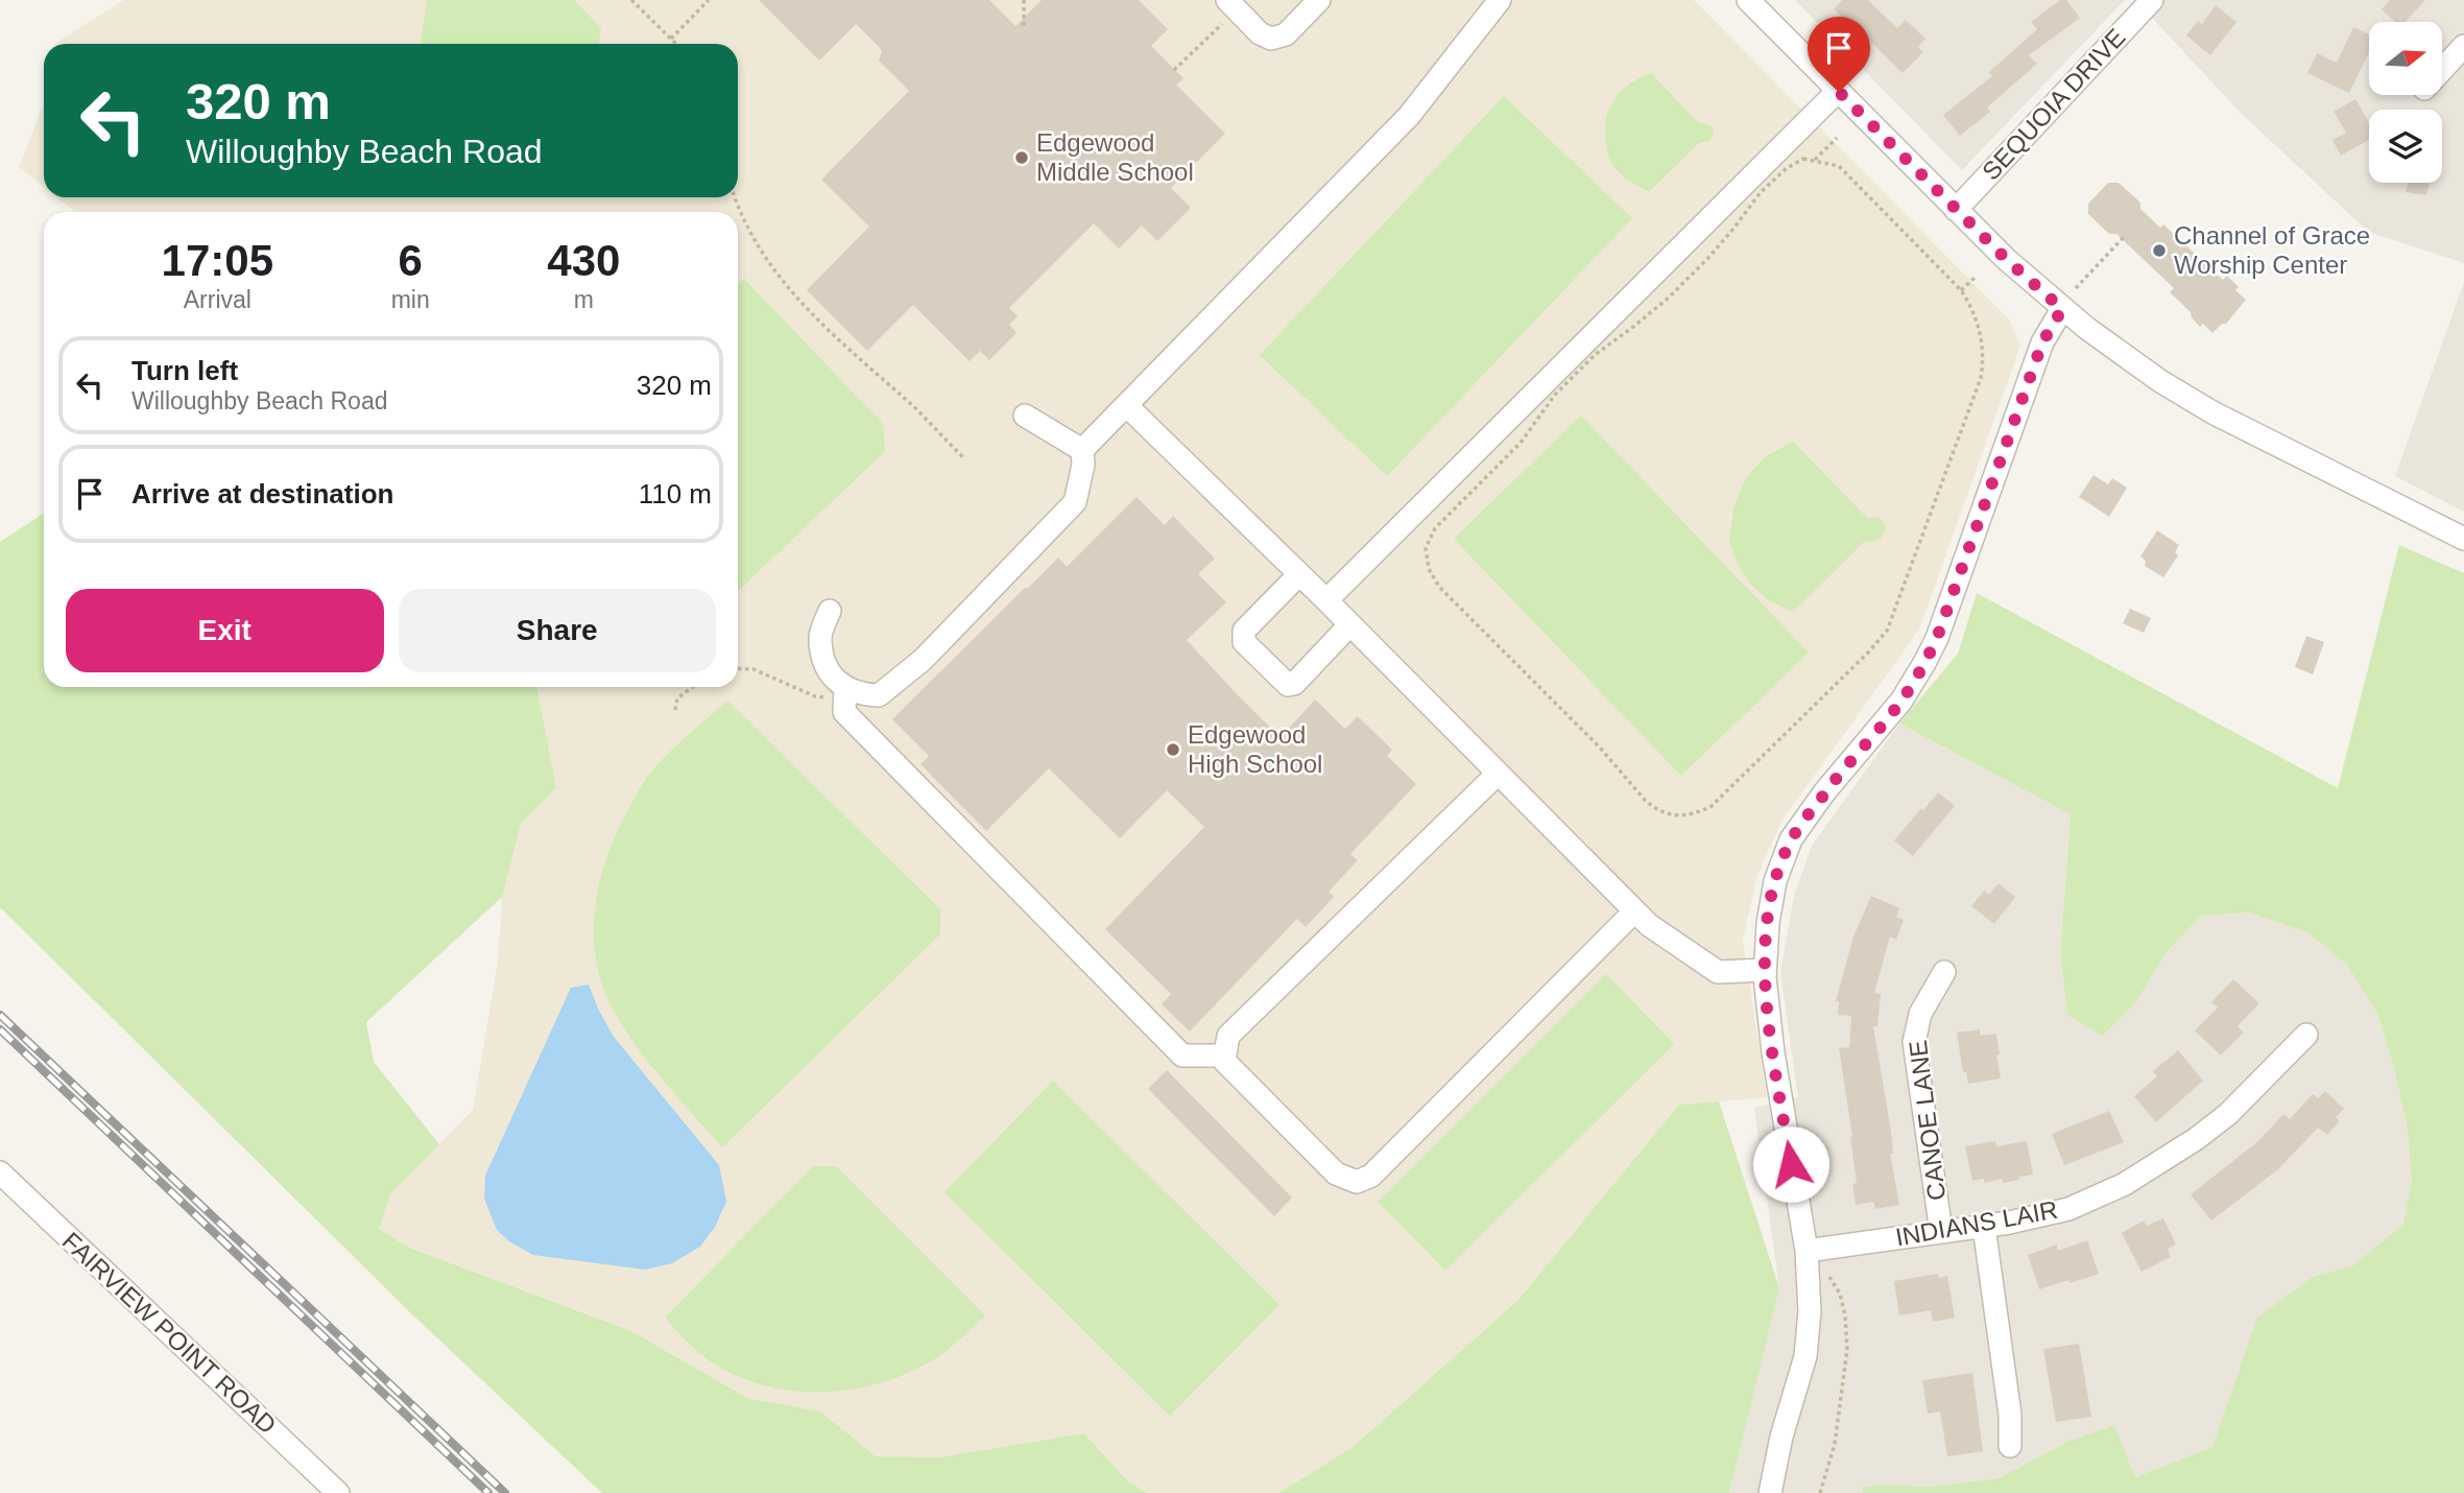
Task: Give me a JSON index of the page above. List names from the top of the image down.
{
  "streets": {
    "street": [
      "SEQUOIA DRIVE",
      "CANOE LANE",
      "INDIANS LAIR",
      "FAIRVIEW POINT ROAD"
    ]
  },
  "crossings": [
    ["CANOE LANE", "INDIANS LAIR"]
  ],
  "places": ["Edgewood Middle School", "Channel of Grace Worship Center", "Edgewood High School"],
  "north": "right",
  "page": {
    "turn": ["320 m", "Willoughby Beach Road"],
    "eta": [
      "17:05",
      "Arrival",
      "6",
      "min",
      "430",
      "m"
    ],
    "list": [
      {
        "name": "Turn left",
        "note": "Willoughby Beach Road",
        "value": "320 m"
      },
      {
        "name": "Arrive at destination",
        "value": "110 m"
      }
    ],
    "buttons": ["Exit", "Share"]
  }
}
